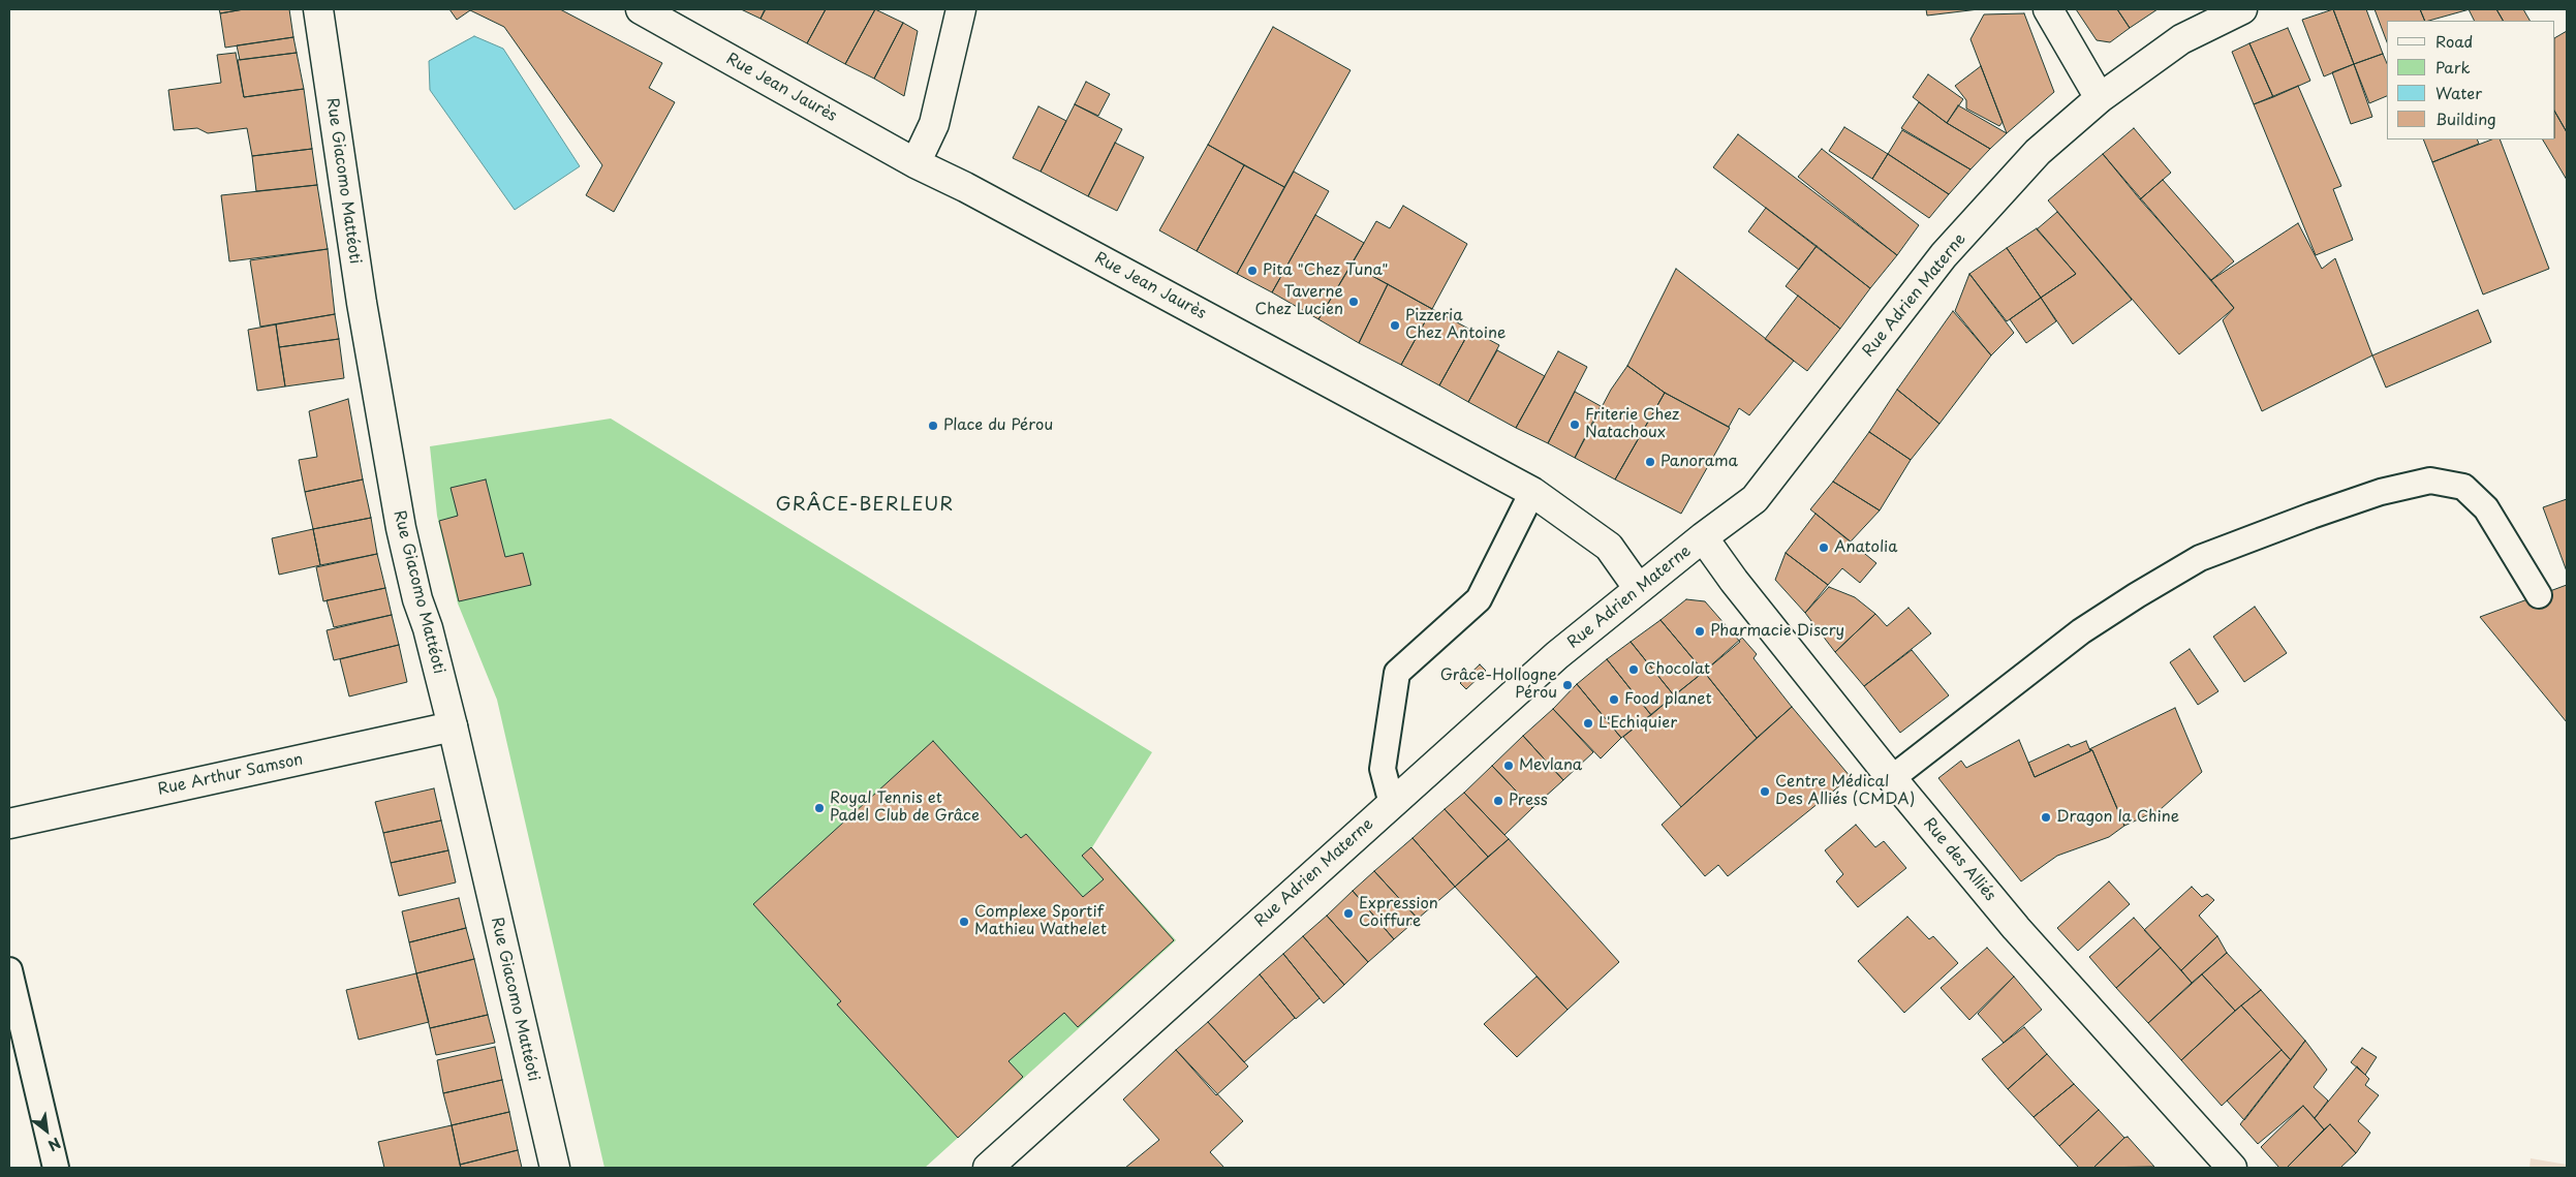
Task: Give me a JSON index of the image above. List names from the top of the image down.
{
  "streets": {
    "street": [
      "Rue Jean Jaurès",
      "Rue Giacomo Mattéoti",
      "Rue Adrien Materne",
      "Rue Arthur Samson",
      "Rue des Alliés"
    ]
  },
  "crossings": [
    ["Rue Jean Jaurès", "Rue Adrien Materne"],
    ["Rue Giacomo Mattéoti", "Rue Arthur Samson"],
    ["Rue Adrien Materne", "Rue des Alliés"]
  ],
  "districts": ["GRÂCE-BERLEUR"],
  "places": [
    "Pita \"Chez Tuna\"",
    "Taverne Chez Lucien",
    "Pizzeria Chez Antoine",
    "Friterie Chez Natachoux",
    "Place du Pérou",
    "Panorama",
    "Anatolia",
    "Pharmacie Discry",
    "Chocolat",
    "Grâce-Hollogne Pérou",
    "Food planet",
    "L'Echiquier",
    "Mevlana",
    "Centre Médical Des Alliés (CMDA)",
    "Press",
    "Royal Tennis et Padel Club de Grâce",
    "Dragon la Chine",
    "Expression Coiffure",
    "Complexe Sportif Mathieu Wathelet"
  ],
  "legend": [
    "Road",
    "Park",
    "Water",
    "Building"
  ],
  "north": "bottom right"
}
